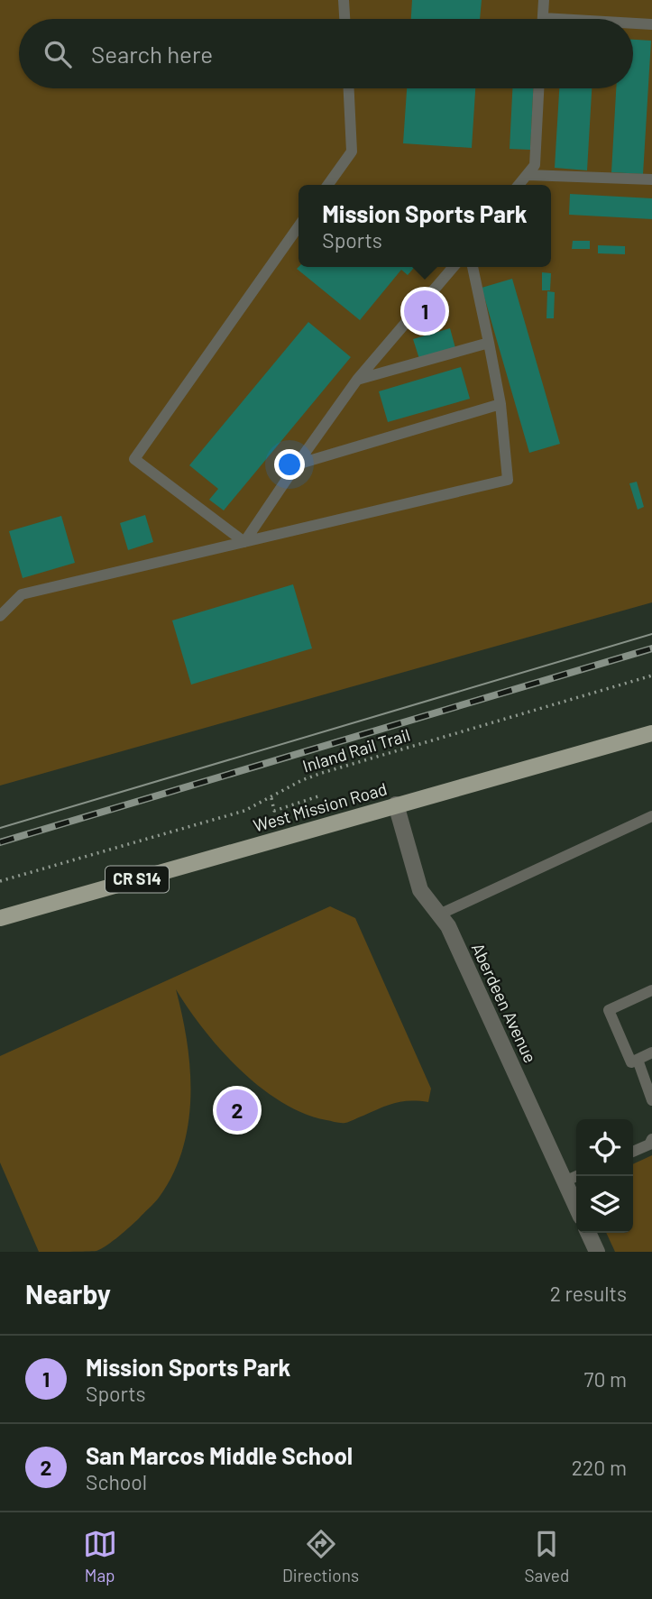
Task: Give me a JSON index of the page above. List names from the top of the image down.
{
  "streets": {
    "main road": ["West Mission Road", "CR S14"],
    "street": ["Aberdeen Avenue"],
    "path": ["Inland Rail Trail"]
  },
  "crossings": [
    ["West Mission Road", "Aberdeen Avenue"]
  ],
  "page": {
    "search": "Search here",
    "popup": ["Mission Sports Park", "Sports"],
    "pins": ["1", "2"],
    "heading": ["Nearby", "2 results"],
    "list": [
      {
        "mark": "1",
        "name": "Mission Sports Park",
        "note": "Sports",
        "value": "70 m"
      },
      {
        "mark": "2",
        "name": "San Marcos Middle School",
        "note": "School",
        "value": "220 m"
      }
    ],
    "nav": ["Map", "Directions", "Saved"]
  }
}
